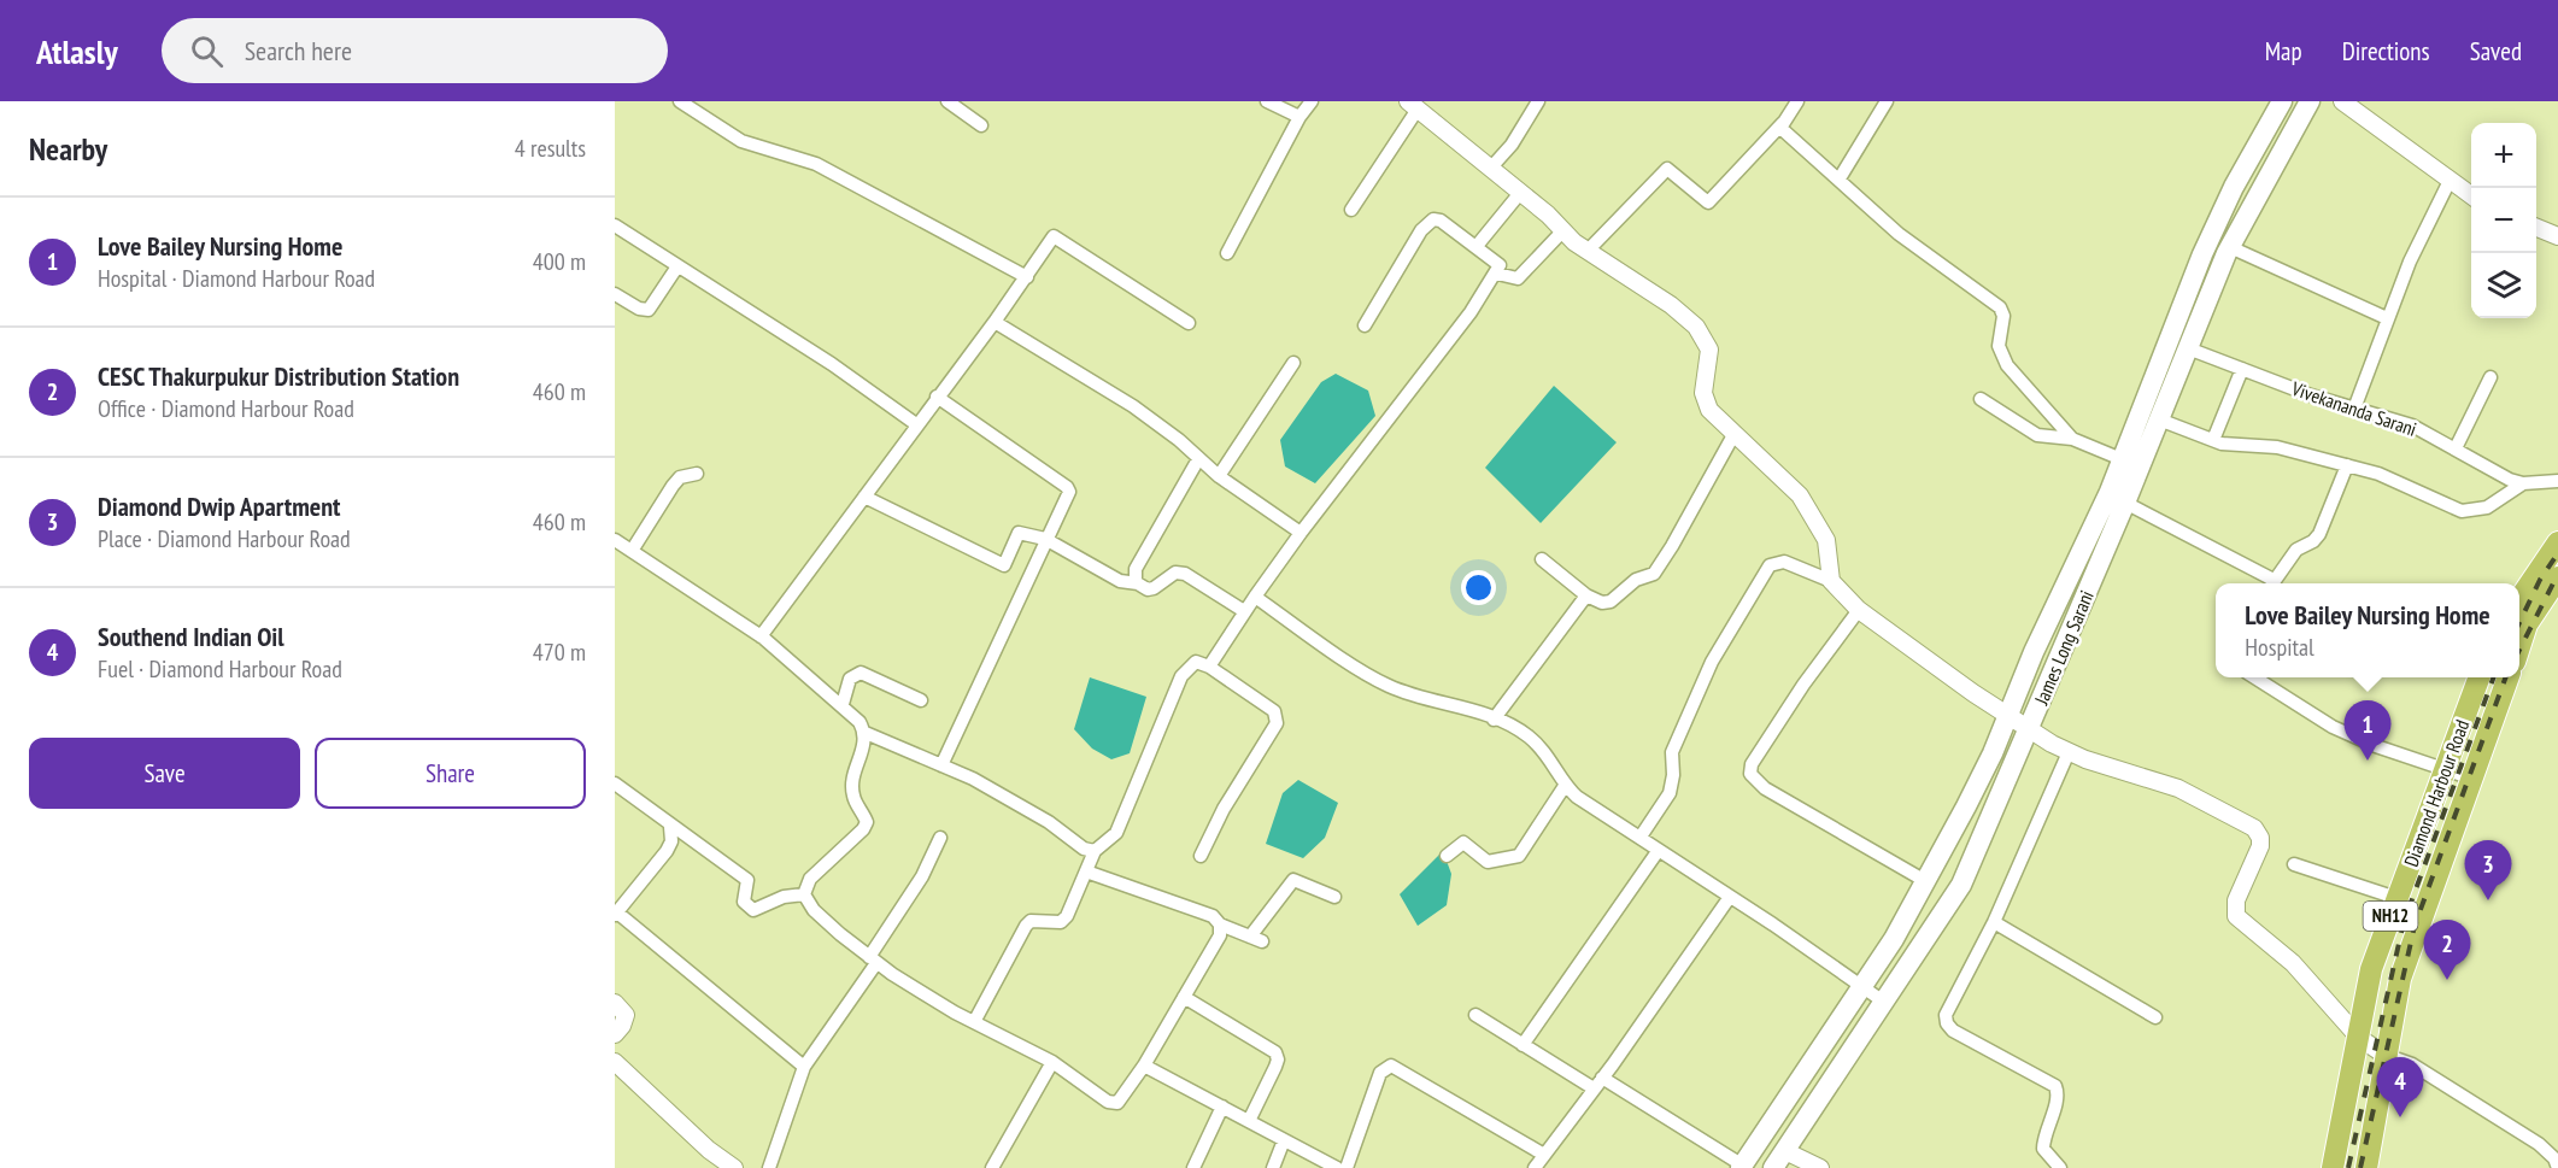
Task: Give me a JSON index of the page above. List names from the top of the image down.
{
  "streets": {
    "highway": ["Diamond Harbour Road", "NH12"],
    "main road": ["James Long Sarani"],
    "street": ["Vivekananda Sarani"]
  },
  "crossings": [
    ["Vivekananda Sarani", "James Long Sarani"]
  ],
  "page": {
    "header": "Atlasly",
    "search": "Search here",
    "nav": ["Map", "Directions", "Saved"],
    "heading": ["Nearby", "4 results"],
    "map_buttons": ["+", "−"],
    "list": [
      {
        "mark": "1",
        "name": "Love Bailey Nursing Home",
        "note": "Hospital · Diamond Harbour Road",
        "value": "400 m"
      },
      {
        "mark": "2",
        "name": "CESC Thakurpukur Distribution Station",
        "note": "Office · Diamond Harbour Road",
        "value": "460 m"
      },
      {
        "mark": "3",
        "name": "Diamond Dwip Apartment",
        "note": "Place · Diamond Harbour Road",
        "value": "460 m"
      },
      {
        "mark": "4",
        "name": "Southend Indian Oil",
        "note": "Fuel · Diamond Harbour Road",
        "value": "470 m"
      }
    ],
    "popup": ["Love Bailey Nursing Home", "Hospital"],
    "pins": [
      "1",
      "3",
      "2",
      "4"
    ],
    "buttons": ["Save", "Share"]
  }
}
